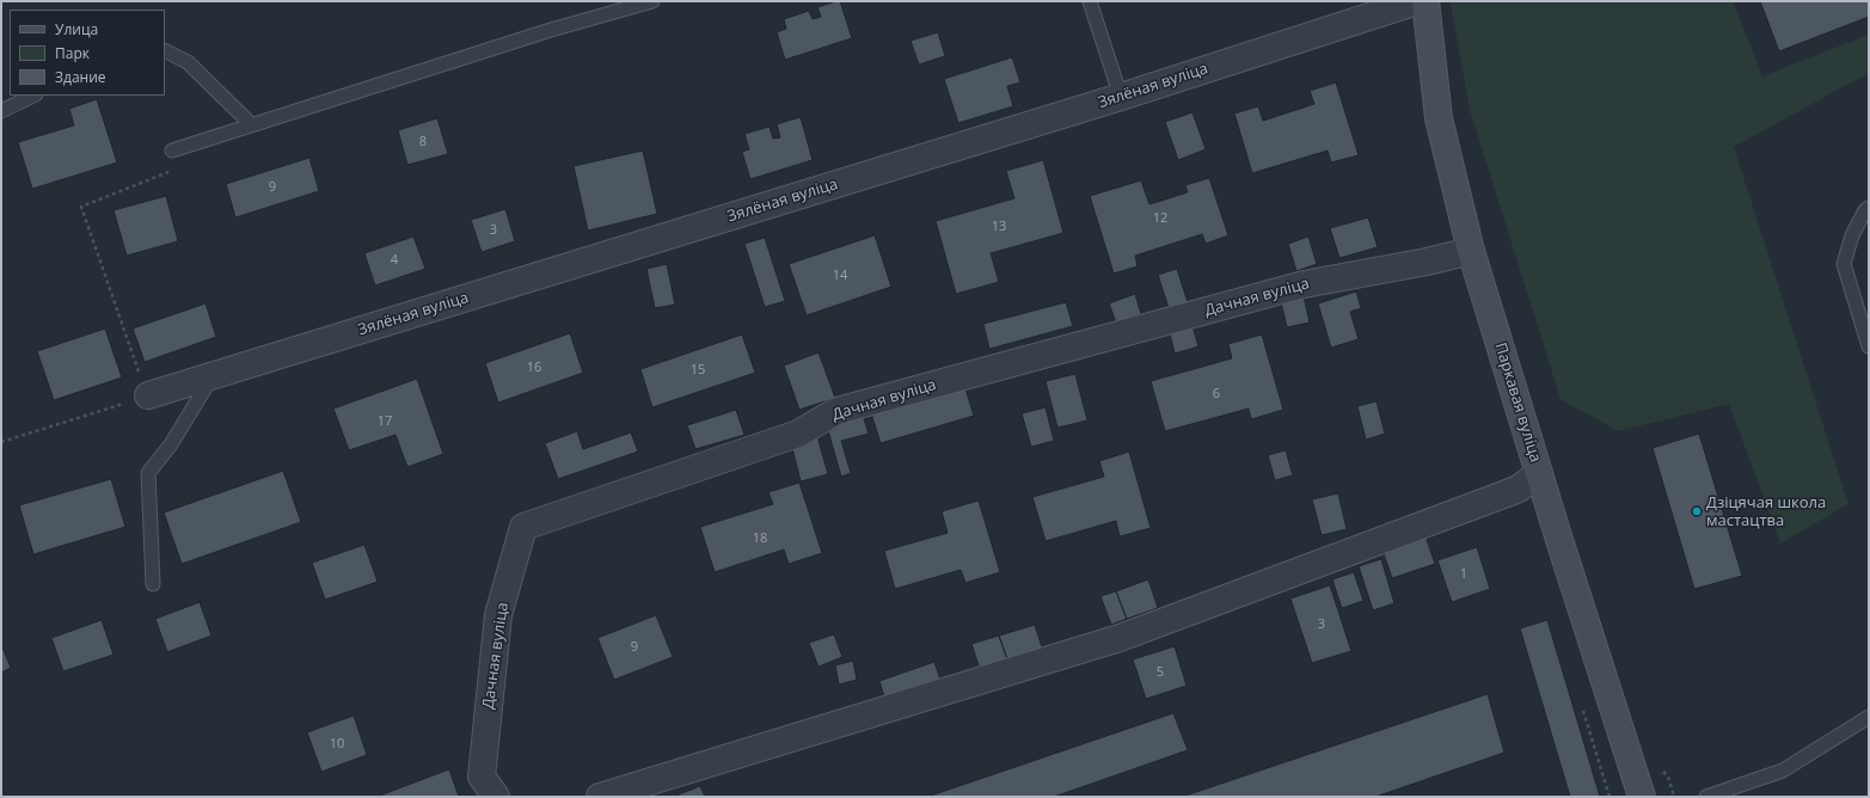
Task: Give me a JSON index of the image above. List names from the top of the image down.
{
  "streets": {
    "street": ["Зялёная вуліца", "Дачная вуліца", "Паркавая вуліца"]
  },
  "crossings": [
    ["Дачная вуліца", "Паркавая вуліца"]
  ],
  "places": ["Дзіцячая школа мастацтва"],
  "house_numbers": [
    "8",
    "9",
    "12",
    "13",
    "3",
    "4",
    "14",
    "16",
    "15",
    "6",
    "17",
    "18",
    "1",
    "3",
    "9",
    "5",
    "10"
  ],
  "legend": ["Улица", "Парк", "Здание"]
}
